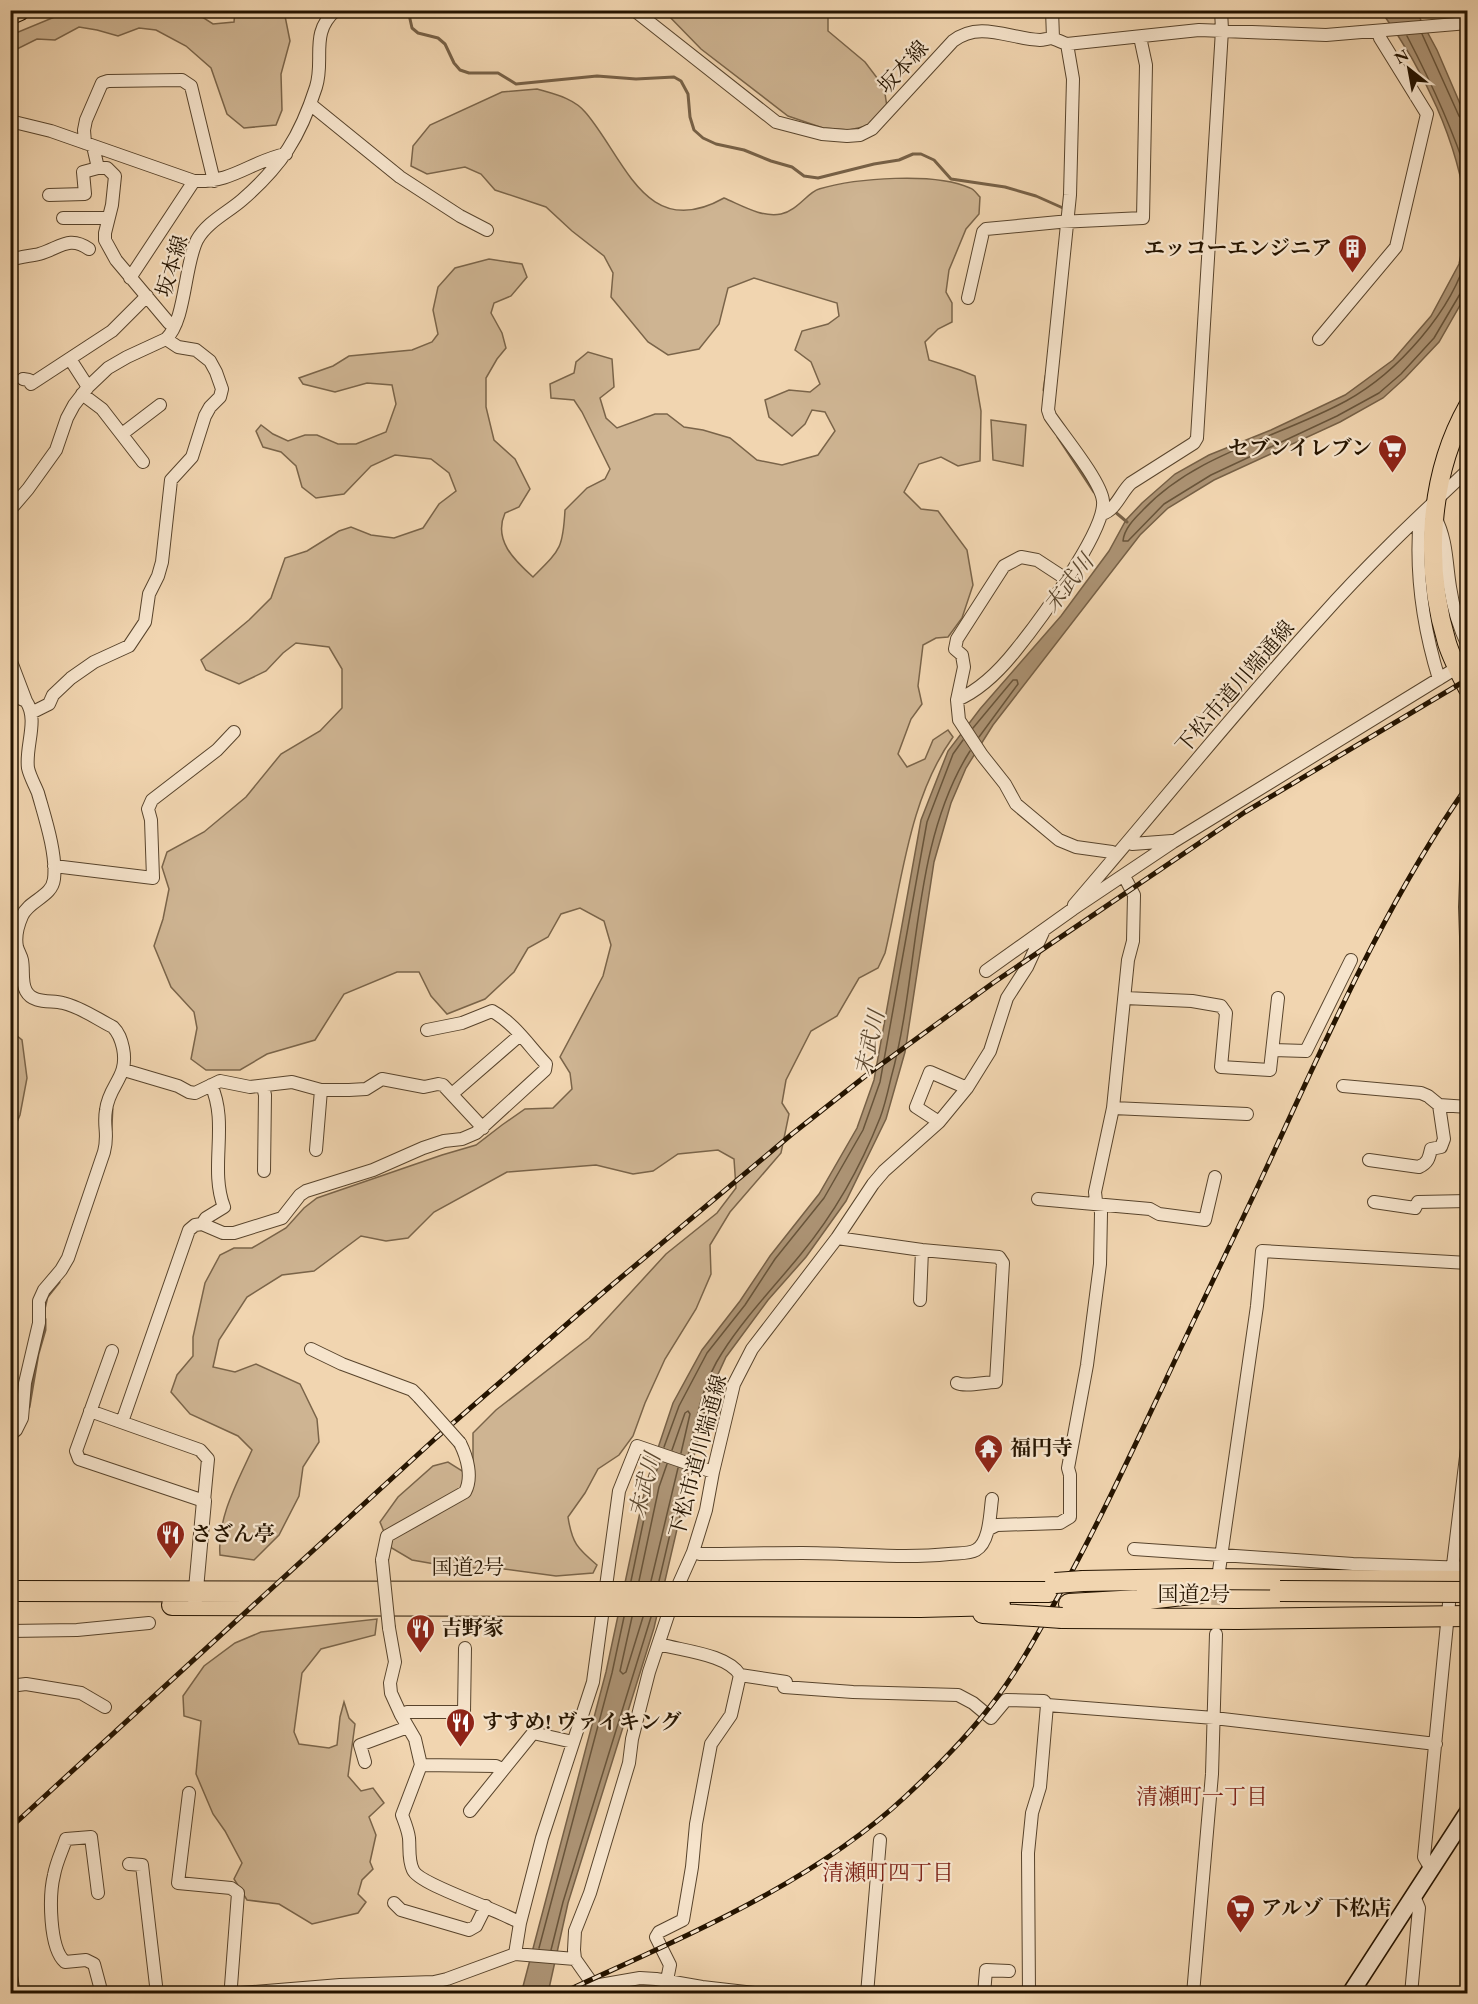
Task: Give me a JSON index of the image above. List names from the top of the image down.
{
  "streets": {
    "highway": ["国道2号"],
    "street": ["坂本線", "下松市道川端通線"]
  },
  "districts": ["清瀬町一丁目", "清瀬町四丁目"],
  "water": ["末武川"],
  "places": {
    "building": ["エッコーエンジニア"],
    "supermarket": ["セブンイレブン", "アルゾ 下松店"],
    "temple": ["福円寺"],
    "restaurant": ["さざん亭", "吉野家", "すすめ! ヴァイキング"]
  },
  "north": "top left"
}
